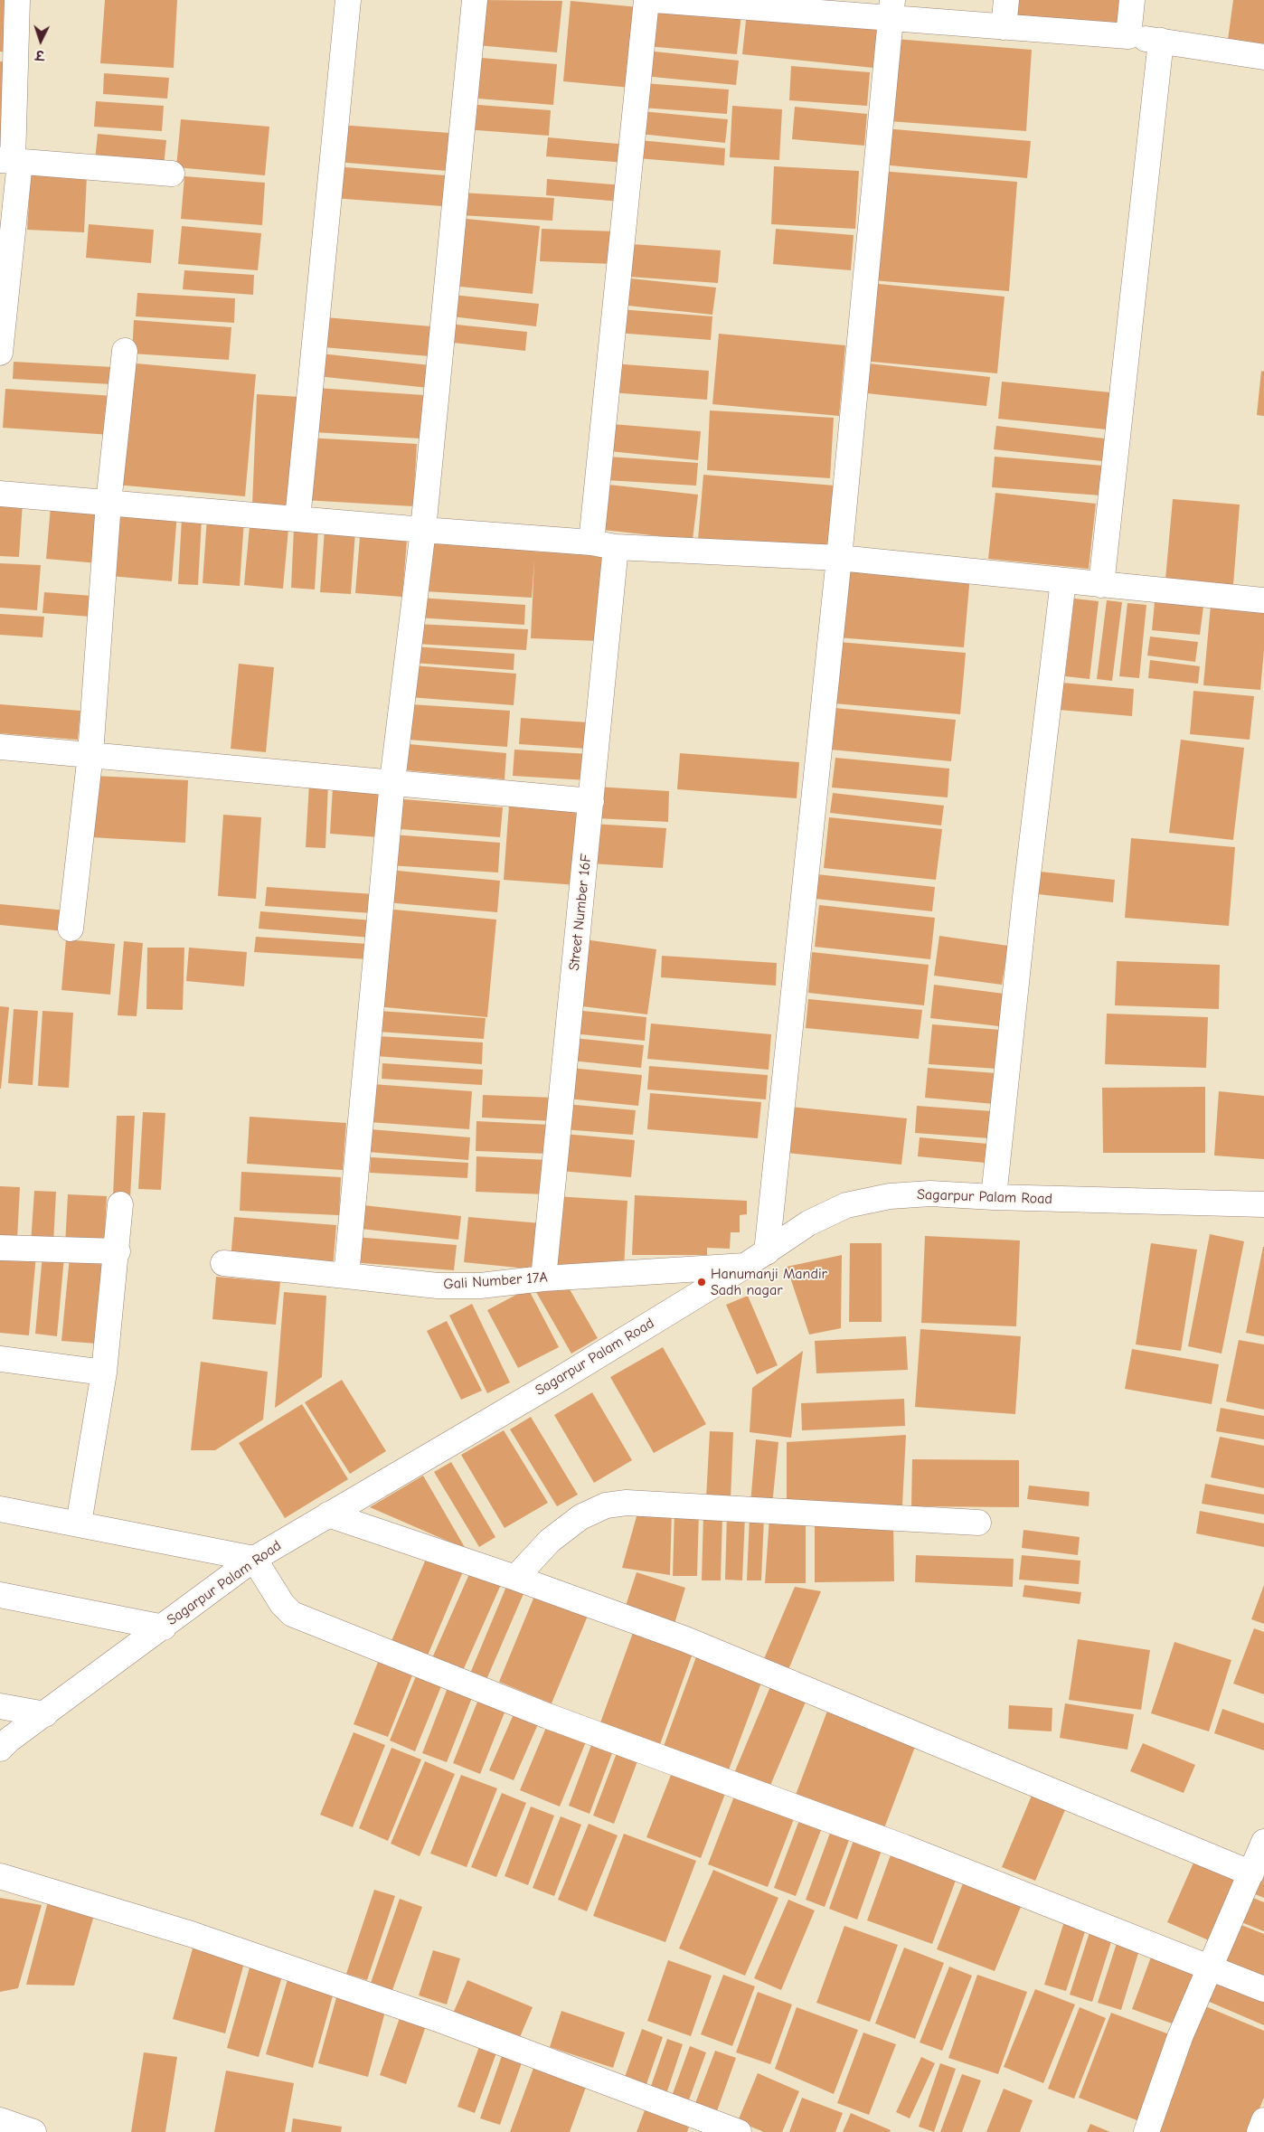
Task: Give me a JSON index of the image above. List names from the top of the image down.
{
  "streets": {
    "street": ["Street Number 16F", "Sagarpur Palam Road", "Gali Number 17A"]
  },
  "crossings": [
    ["Street Number 16F", "Gali Number 17A"],
    ["Sagarpur Palam Road", "Gali Number 17A"]
  ],
  "places": ["Hanumanji Mandir Sadh nagar"],
  "north": "bottom"
}
